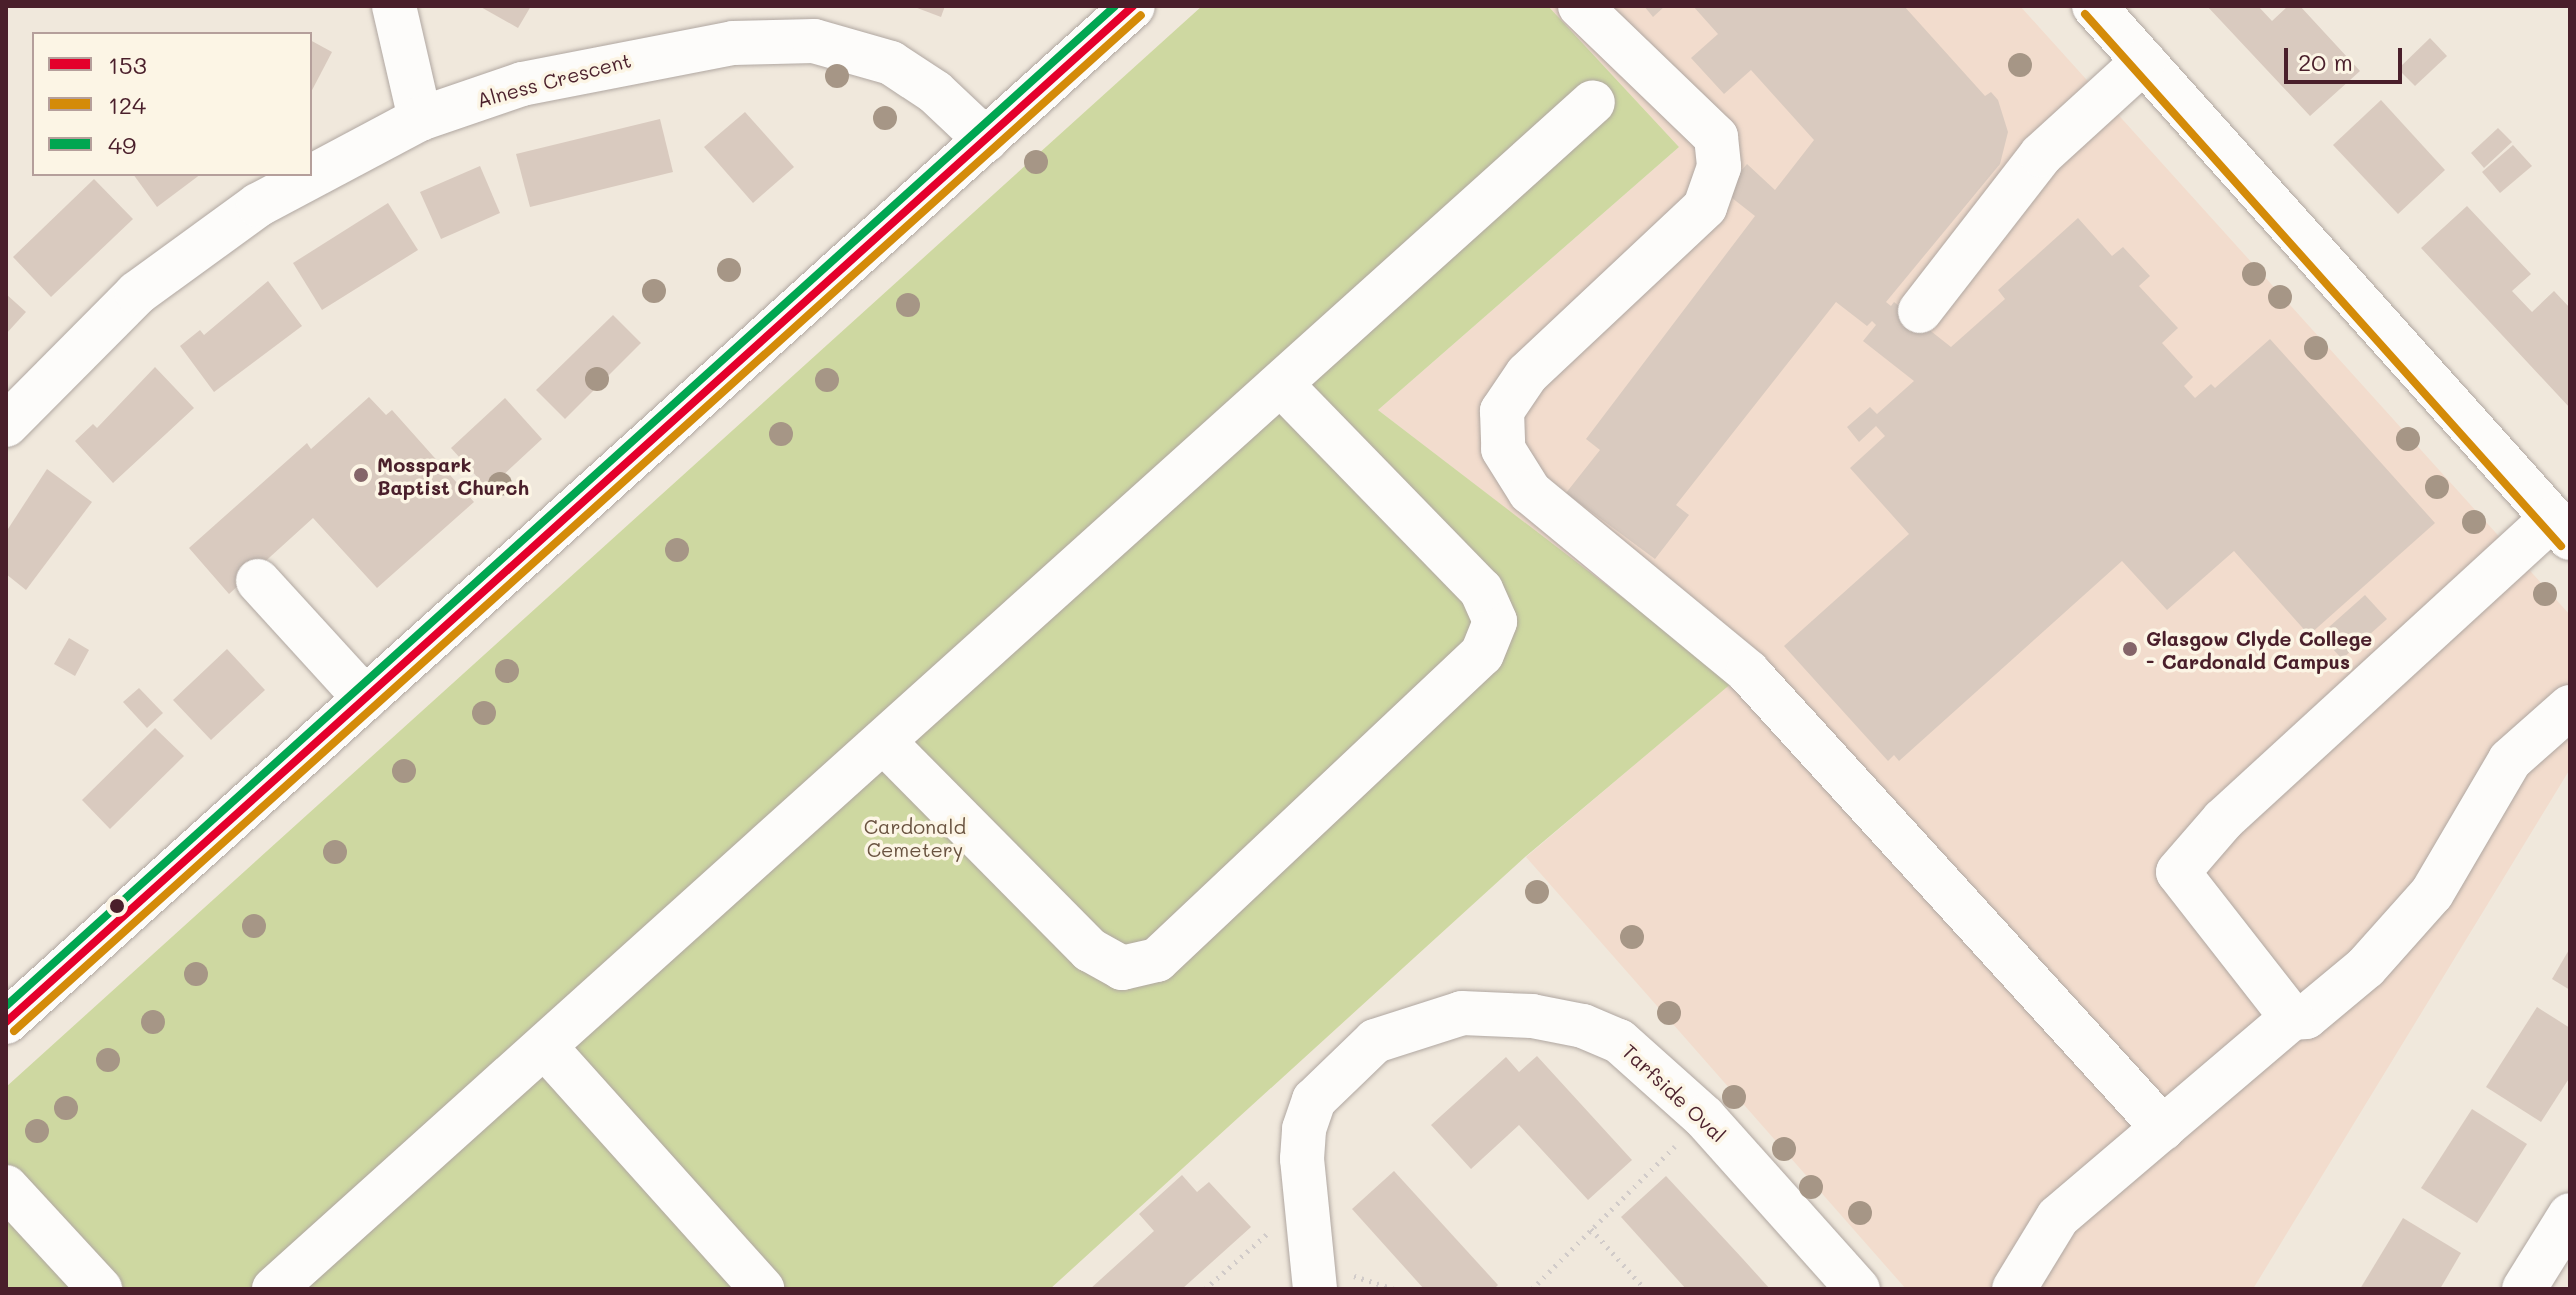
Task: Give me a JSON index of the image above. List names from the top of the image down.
{
  "streets": {
    "street": ["Alness Crescent", "Tarfside Oval"]
  },
  "parks": ["Cardonald Cemetery"],
  "places": ["Mosspark Baptist Church", "Glasgow Clyde College - Cardonald Campus"],
  "lines": ["transit line 153", "transit line 49", "transit line 124"],
  "legend": ["153", "124", "49"],
  "scale_bar": "20 m"
}
